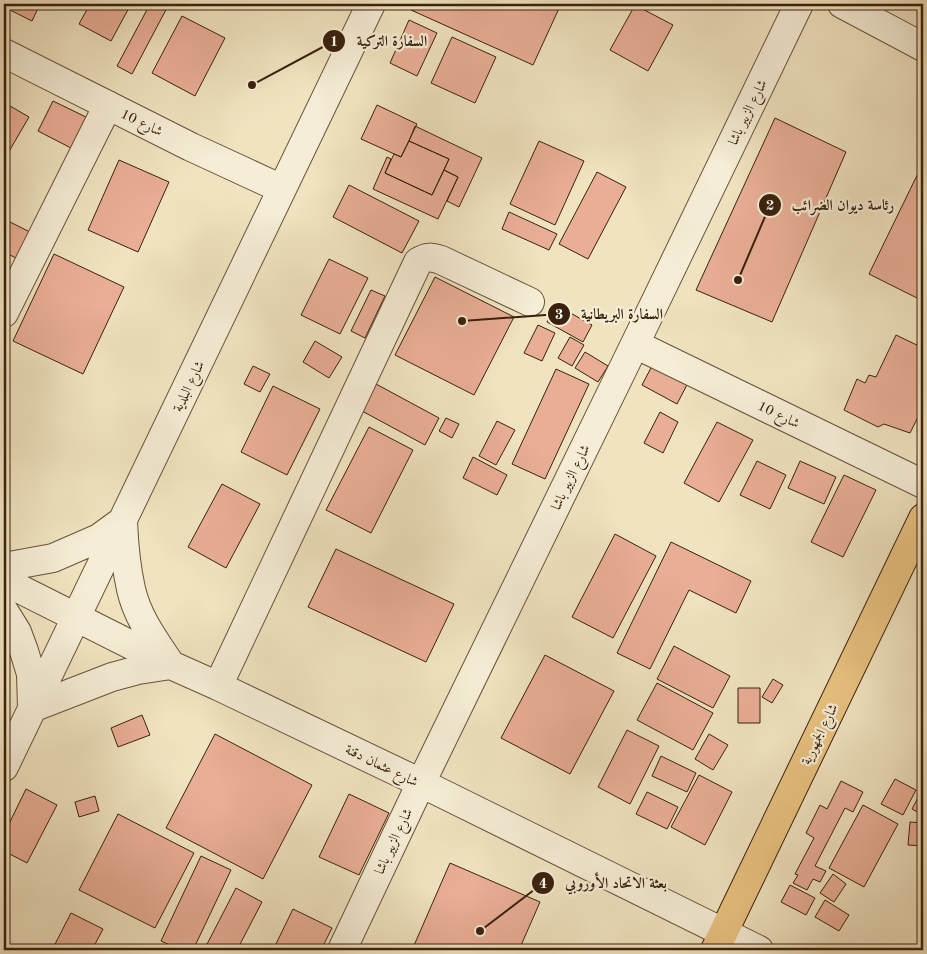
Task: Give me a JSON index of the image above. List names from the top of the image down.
{
  "streets": {
    "main road": ["شارع الجمهورية"],
    "street": [
      "شارع الزبير باشا",
      "شارع 10",
      "شارع البلدية",
      "شارع عثمان دقنة"
    ]
  },
  "crossings": [
    ["شارع الزبير باشا", "شارع 10"],
    ["شارع الزبير باشا", "شارع عثمان دقنة"],
    ["شارع 10", "شارع البلدية"],
    ["شارع البلدية", "شارع عثمان دقنة"],
    ["شارع الجمهورية", "شارع عثمان دقنة"]
  ],
  "places": [
    "السفارة التركية",
    "رئاسة ديوان الضرائب",
    "السفارة البريطانية",
    "بعثة الاتحاد الأوروبي"
  ]
}
